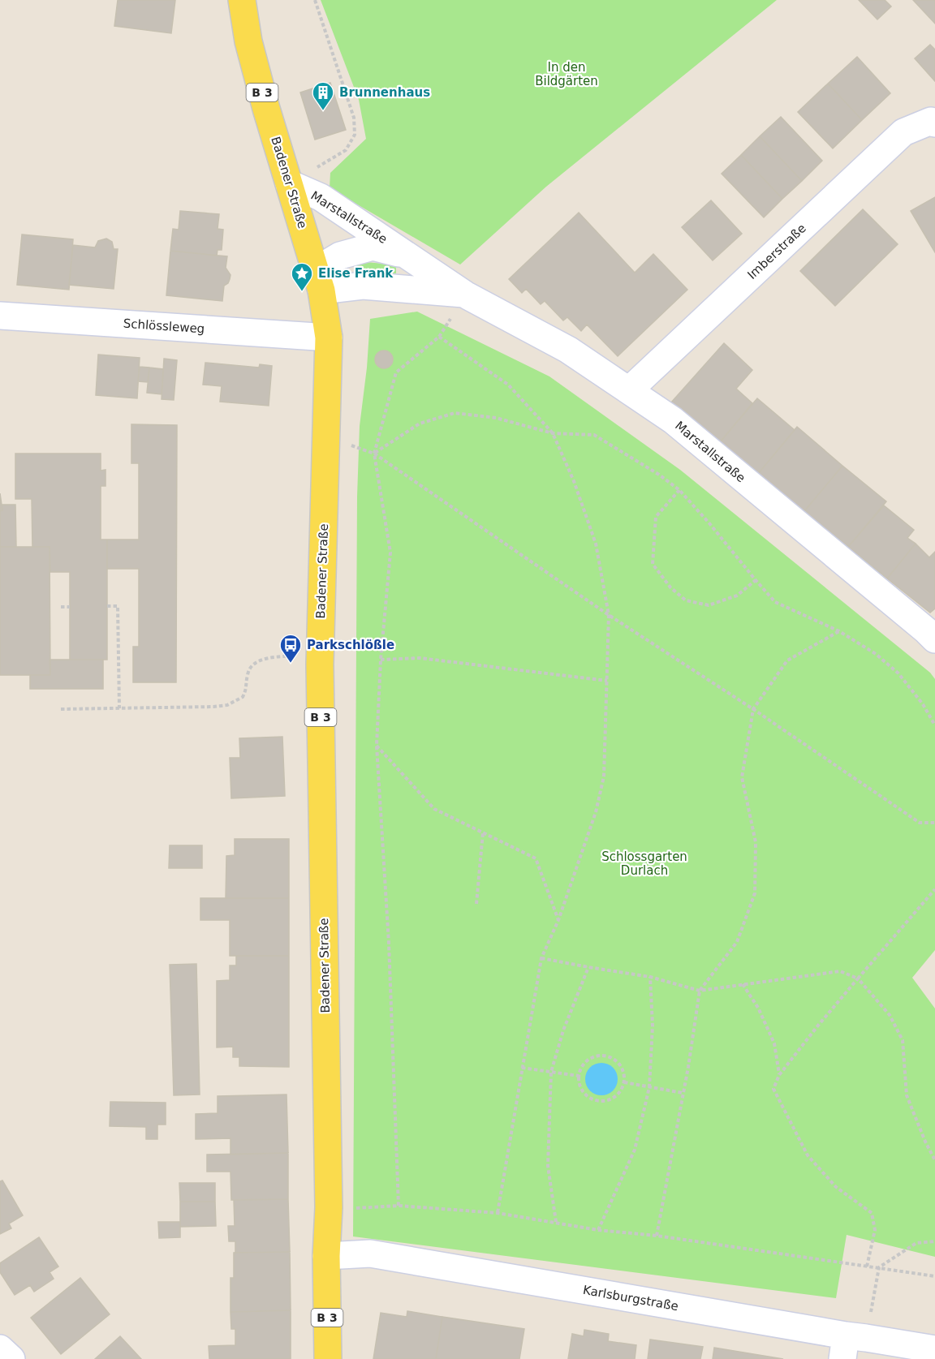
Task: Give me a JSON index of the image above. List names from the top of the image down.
{
  "streets": {
    "main road": ["B 3", "Badener Straße"],
    "street": [
      "Marstallstraße",
      "Imberstraße",
      "Schlössleweg",
      "Karlsburgstraße"
    ]
  },
  "crossings": [
    ["Badener Straße", "Marstallstraße"],
    ["Badener Straße", "Schlössleweg"],
    ["Badener Straße", "Karlsburgstraße"],
    ["Marstallstraße", "Imberstraße"]
  ],
  "parks": ["In den Bildgärten", "Schlossgarten Durlach"],
  "places": {
    "building": ["Brunnenhaus"],
    "place": ["Elise Frank"],
    "bus stop": ["Parkschlößle"]
  }
}
